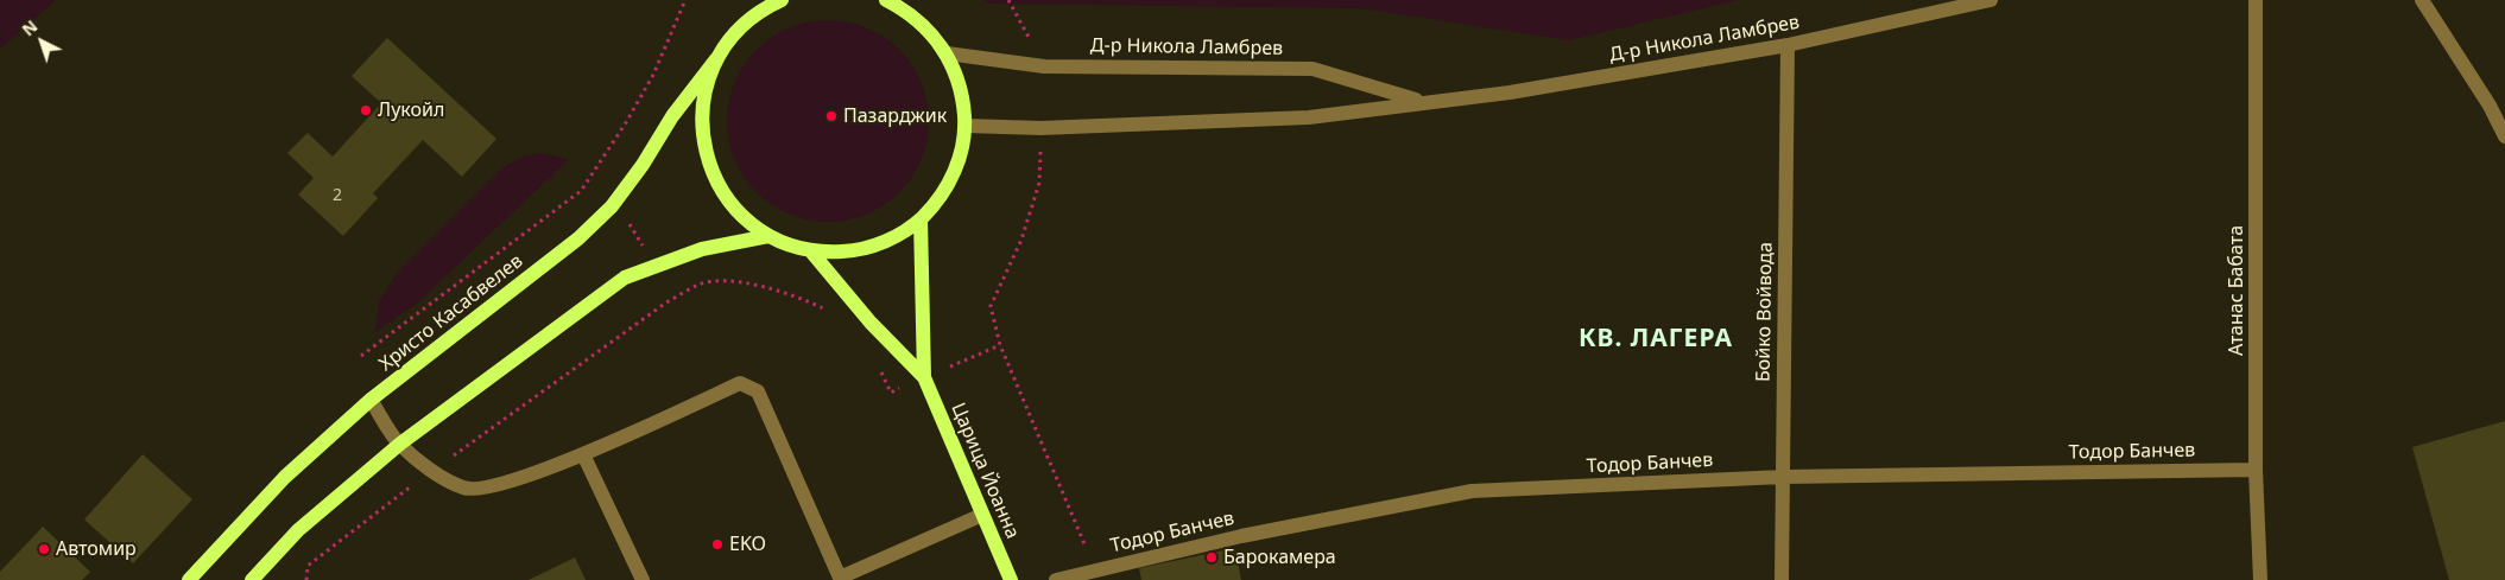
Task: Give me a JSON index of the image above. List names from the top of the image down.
{
  "streets": {
    "main road": ["Христо Касабвелев", "Царица Йоанна"],
    "street": [
      "Д-р Никола Ламбрев",
      "Атанас Бабата",
      "Бойко Войвода",
      "Тодор Банчев"
    ]
  },
  "crossings": [
    ["Д-р Никола Ламбрев", "Бойко Войвода"],
    ["Атанас Бабата", "Тодор Банчев"],
    ["Бойко Войвода", "Тодор Банчев"]
  ],
  "districts": ["КВ. ЛАГЕРА"],
  "places": [
    "Лукойл",
    "Пазарджик",
    "EKO",
    "Автомир",
    "Барокамера"
  ],
  "house_numbers": ["2"],
  "north": "top left"
}
